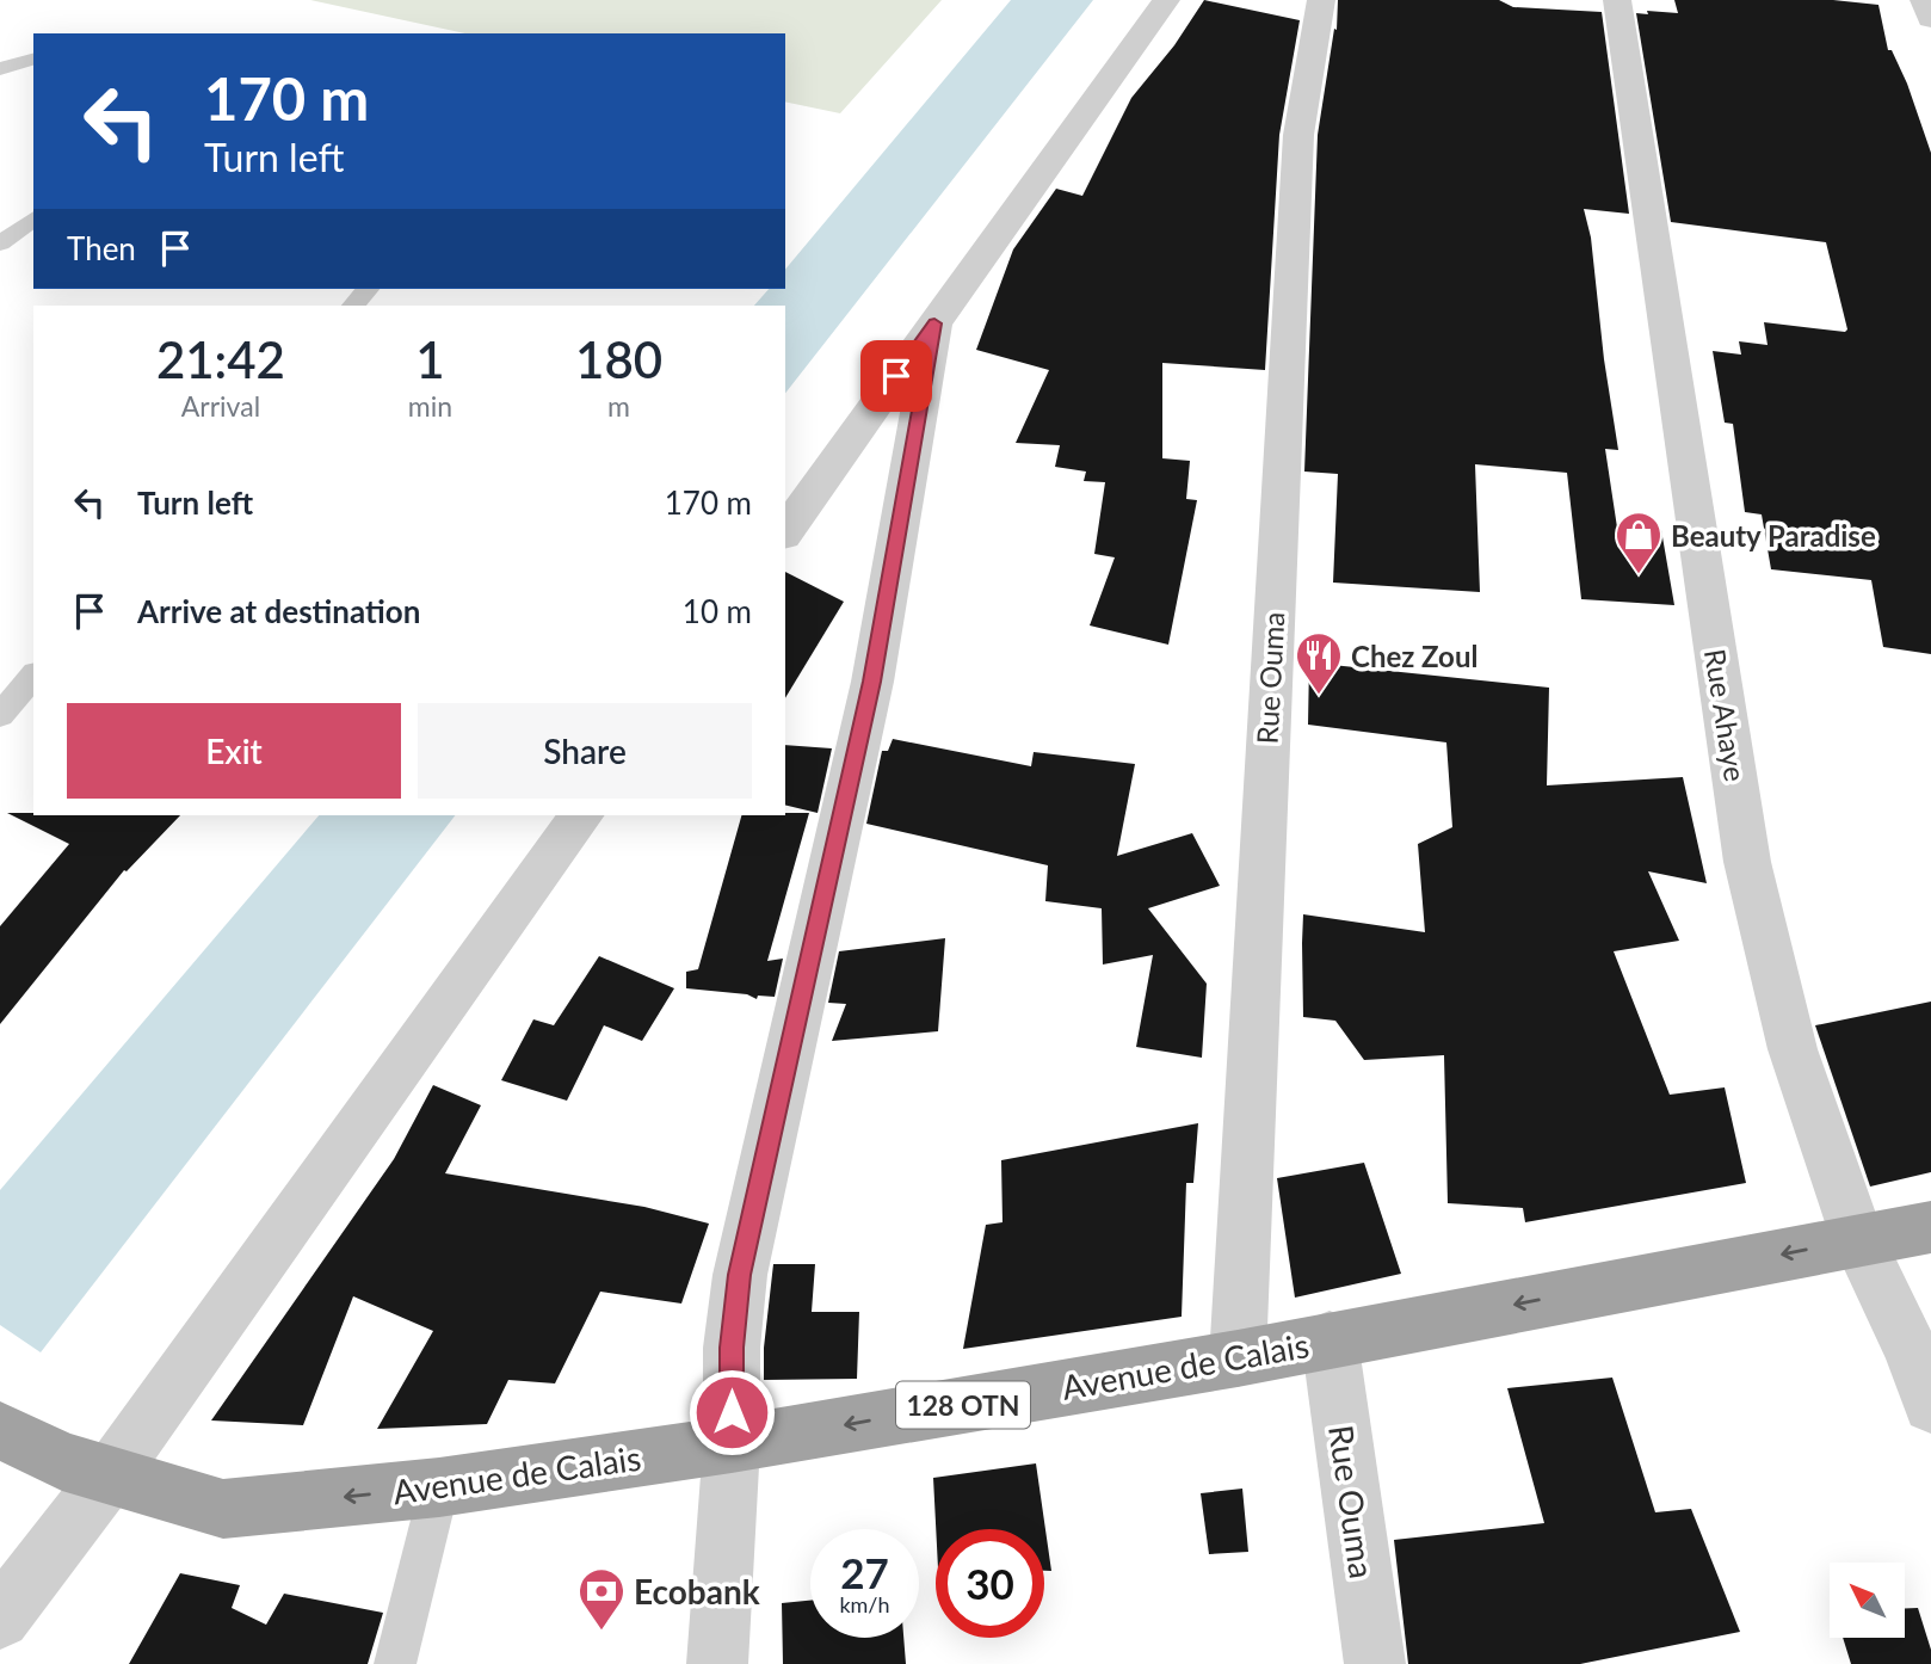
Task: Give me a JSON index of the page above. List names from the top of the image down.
{
  "streets": {
    "highway": ["Avenue de Calais", "128 OTN"],
    "street": ["Rue Ouma", "Rue Ahaye"]
  },
  "crossings": [
    ["Rue Ouma", "Avenue de Calais"],
    ["Rue Ahaye", "Avenue de Calais"]
  ],
  "one_way": ["Avenue de Calais"],
  "places": {
    "shop": ["Beauty Paradise"],
    "restaurant": ["Chez Zoul"],
    "bank": ["Ecobank"]
  },
  "north": "top left",
  "page": {
    "turn": ["170 m", "Turn left"],
    "then": "Then",
    "eta": [
      "21:42",
      "Arrival",
      "1",
      "min",
      "180",
      "m"
    ],
    "list": [
      {
        "name": "Turn left",
        "value": "170 m"
      },
      {
        "name": "Arrive at destination",
        "value": "10 m"
      }
    ],
    "buttons": ["Exit", "Share"],
    "speed": "27 km/h",
    "limit": "30"
  }
}
